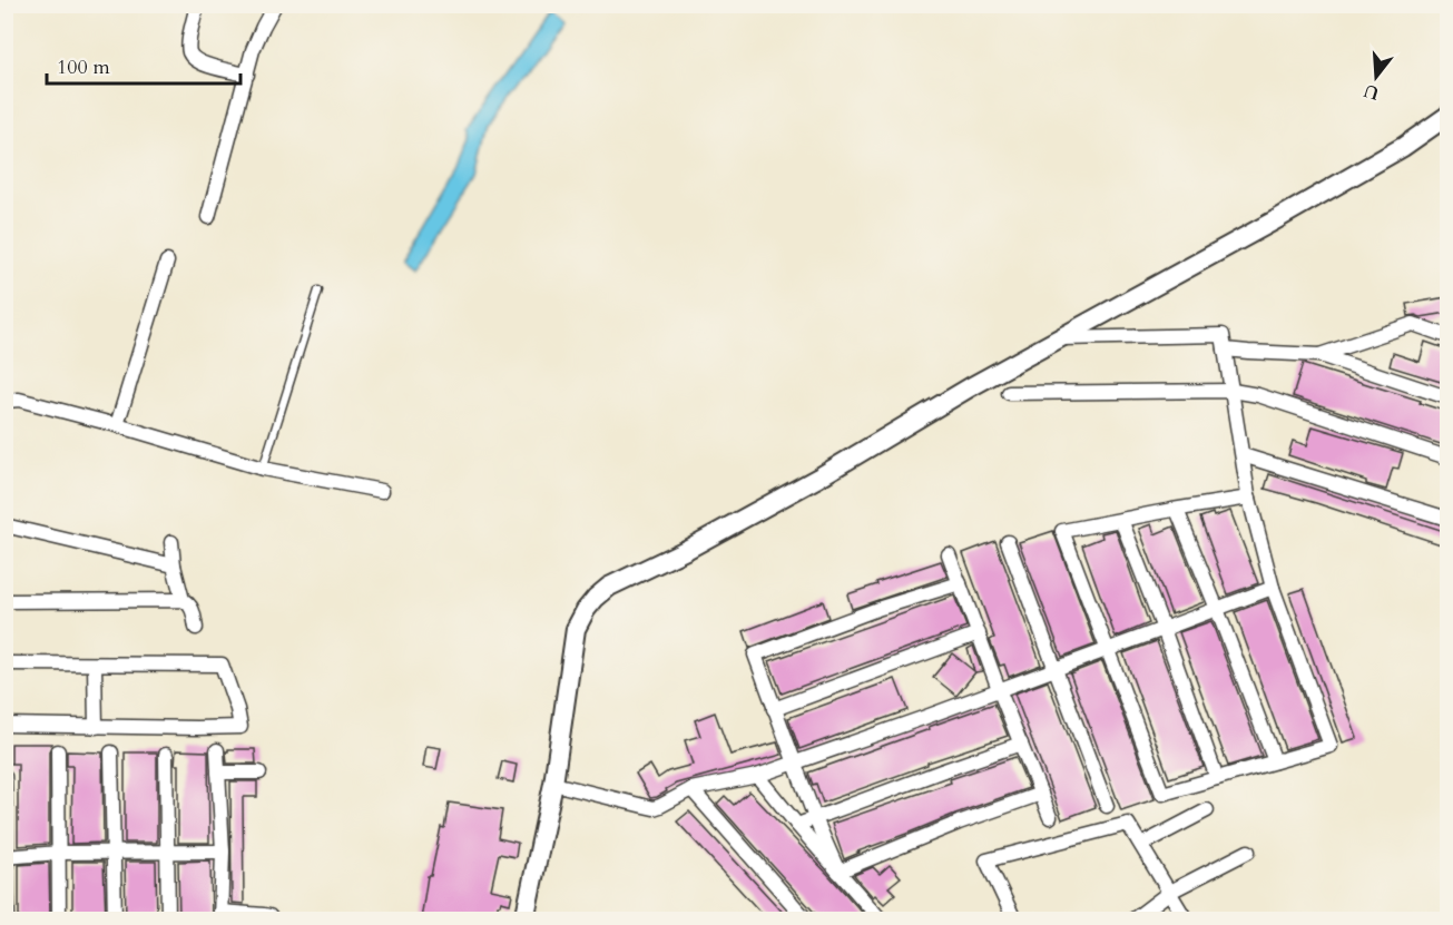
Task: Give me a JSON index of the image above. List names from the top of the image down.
{
  "scale_bar": "100 m",
  "north": "bottom"
}
